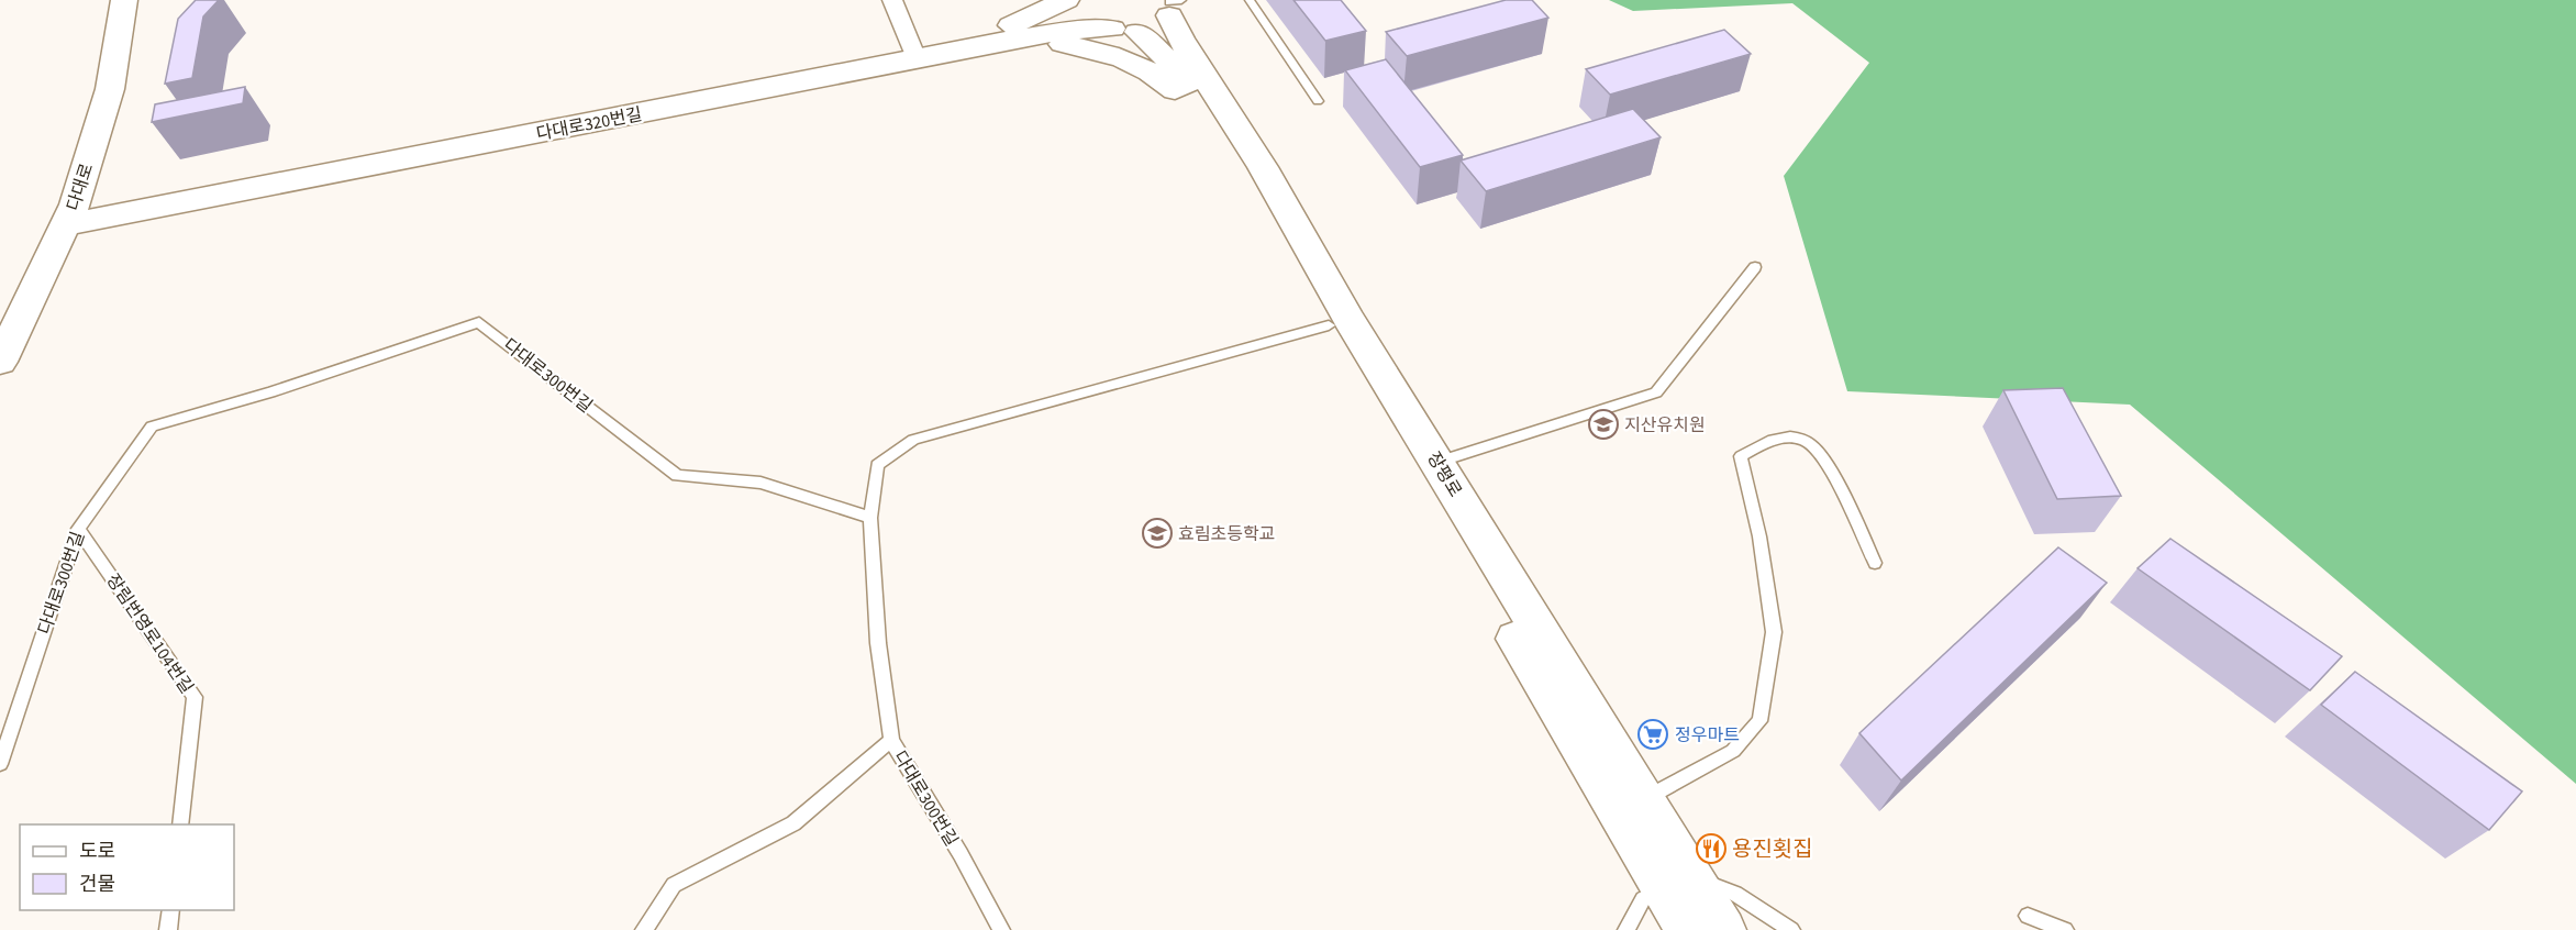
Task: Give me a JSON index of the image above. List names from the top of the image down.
{
  "streets": {
    "street": ["다대로320번길", "다대로", "장평로"],
    "lane": ["다대로300번길", "장림번영로104번길"]
  },
  "crossings": [
    ["다대로320번길", "다대로"],
    ["다대로320번길", "장평로"],
    ["다대로300번길", "장림번영로104번길"]
  ],
  "places": {
    "school or university": ["지산유치원", "효림초등학교"],
    "supermarket": ["정우마트"],
    "restaurant": ["용진횟집"]
  },
  "legend": ["도로", "건물"]
}
